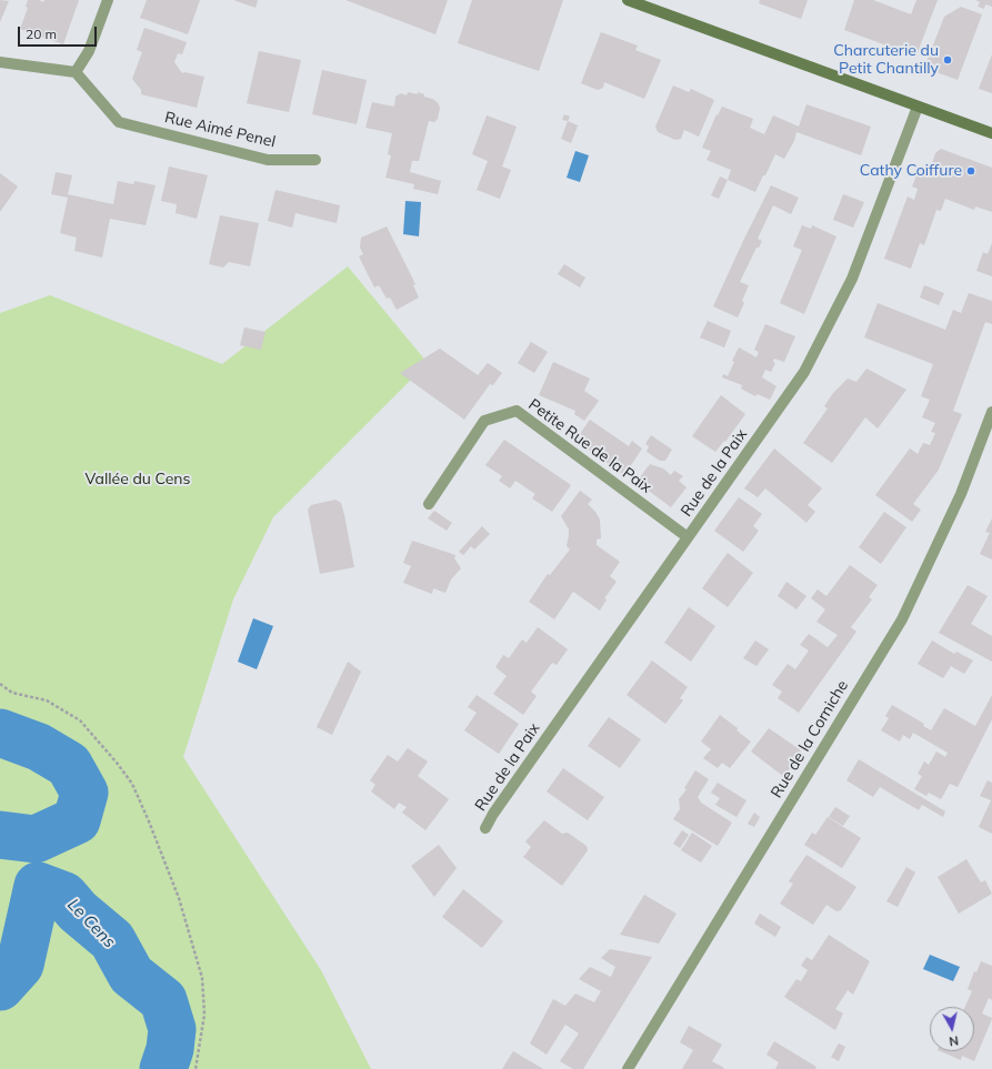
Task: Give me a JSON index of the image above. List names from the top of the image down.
{
  "streets": {
    "street": [
      "Rue Aimé Penel",
      "Petite Rue de la Paix",
      "Rue de la Paix",
      "Rue de la Corniche"
    ]
  },
  "crossings": [
    ["Petite Rue de la Paix", "Rue de la Paix"]
  ],
  "water": ["Le Cens"],
  "parks": ["Vallée du Cens"],
  "places": ["Charcuterie du Petit Chantilly", "Cathy Coiffure"],
  "scale_bar": "20 m",
  "north": "bottom"
}
